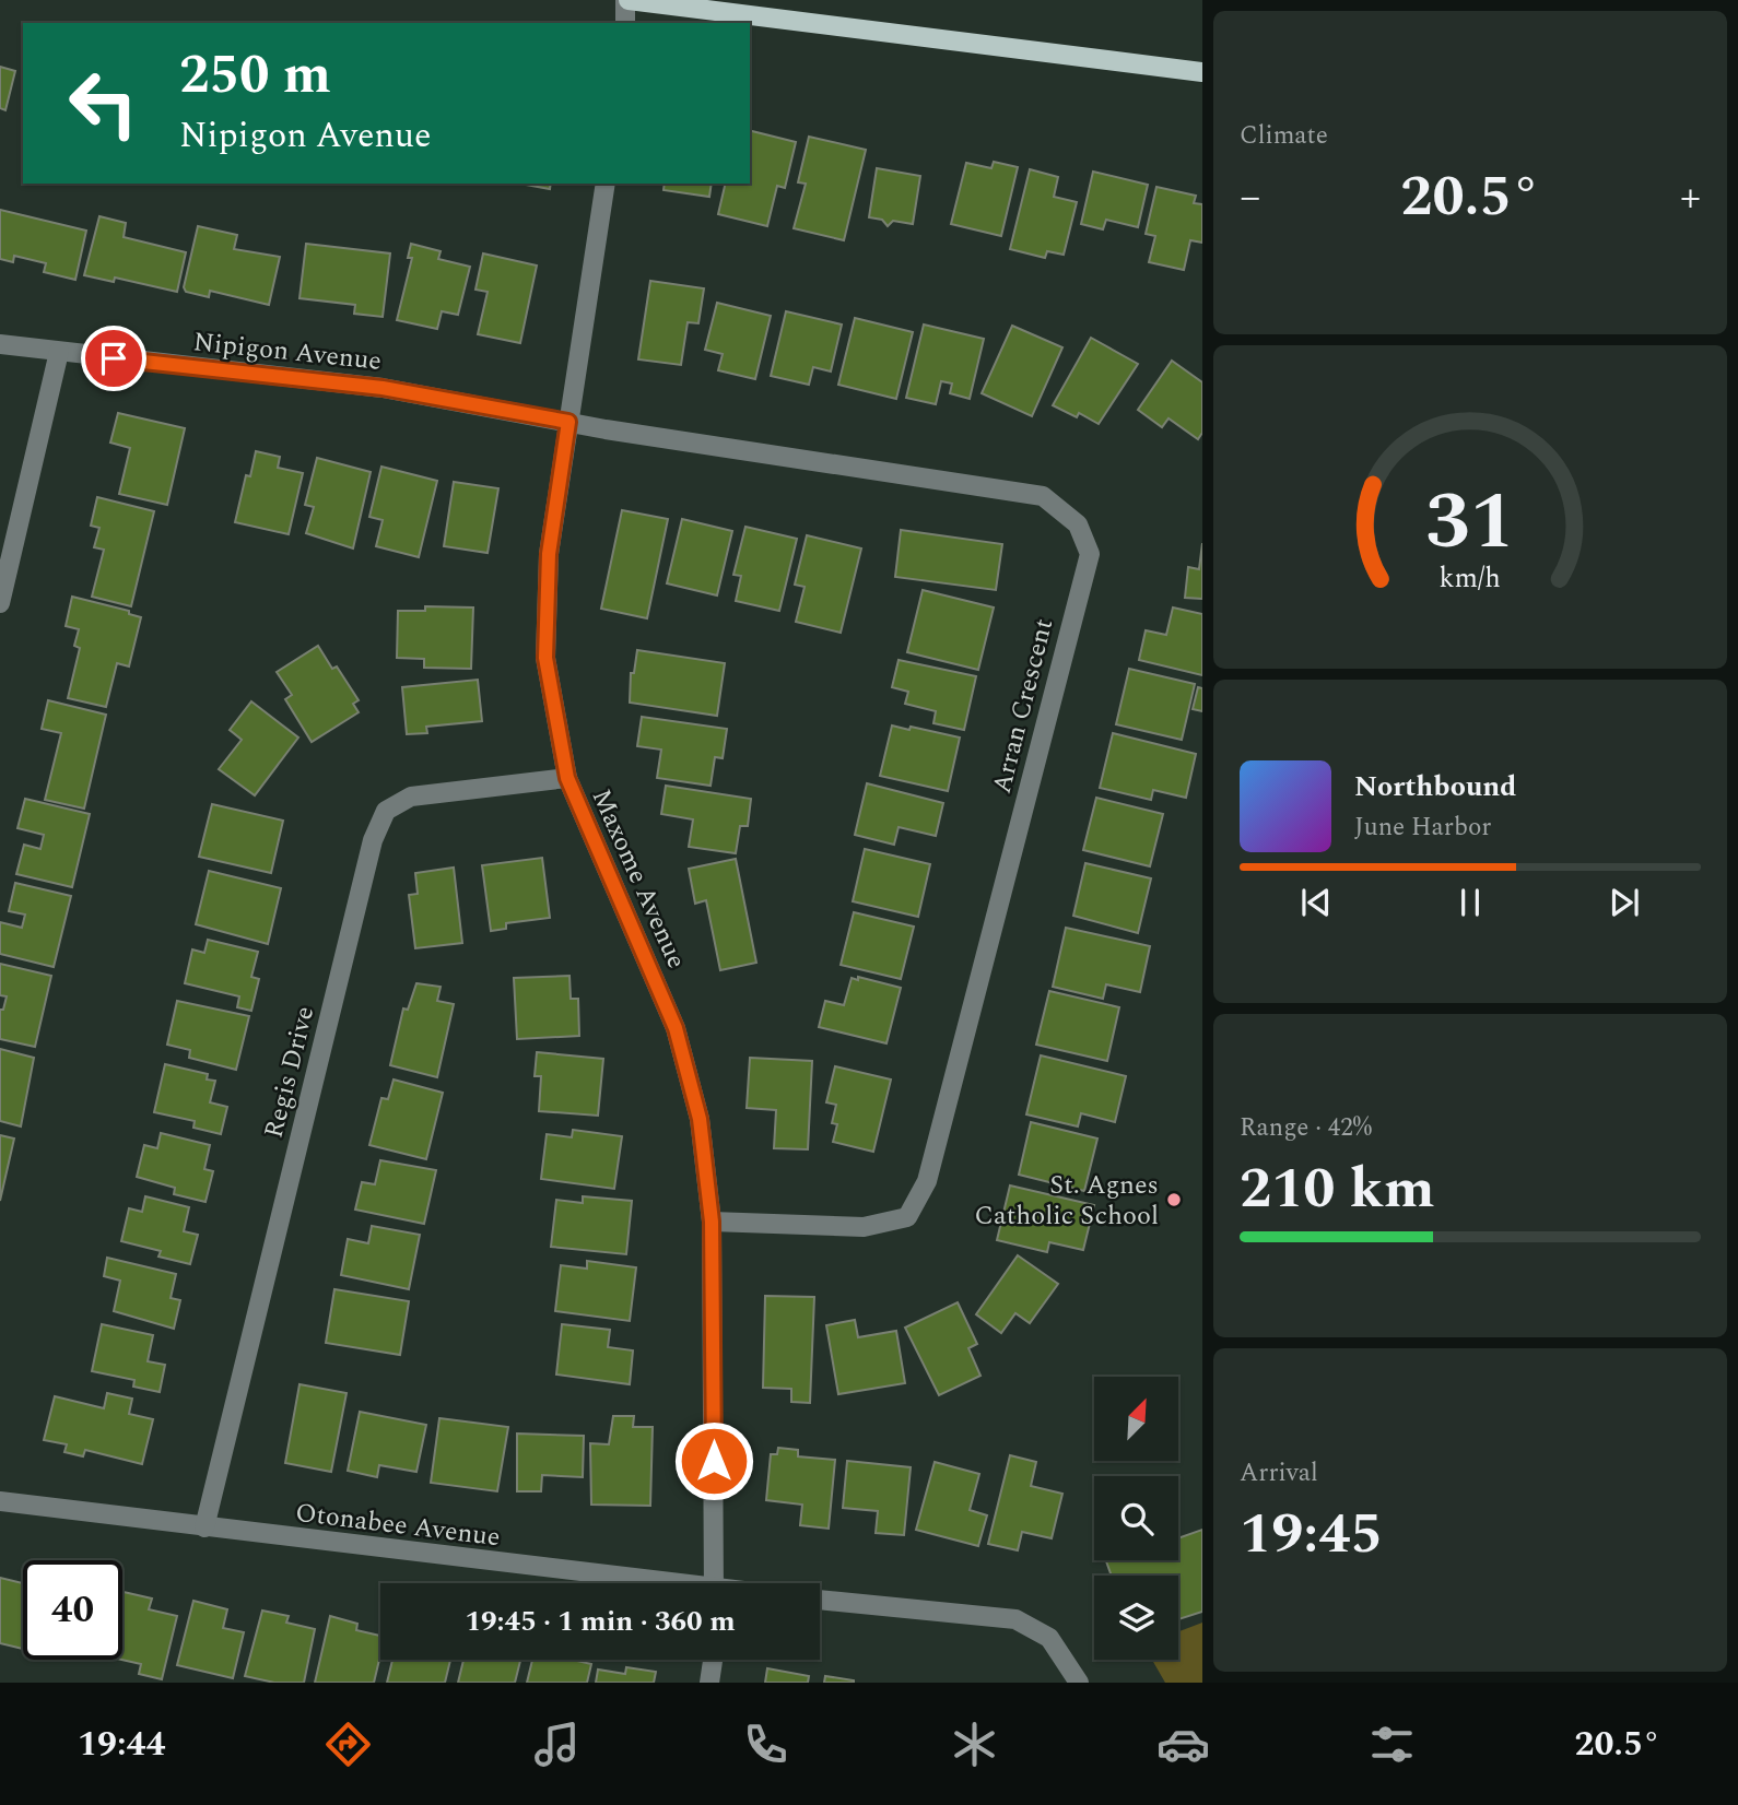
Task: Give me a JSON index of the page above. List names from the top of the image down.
{
  "streets": {
    "street": [
      "Nipigon Avenue",
      "Arran Crescent",
      "Maxome Avenue",
      "Regis Drive",
      "Otonabee Avenue"
    ]
  },
  "crossings": [
    ["Nipigon Avenue", "Arran Crescent"],
    ["Nipigon Avenue", "Maxome Avenue"],
    ["Arran Crescent", "Maxome Avenue"],
    ["Maxome Avenue", "Regis Drive"],
    ["Regis Drive", "Otonabee Avenue"]
  ],
  "places": ["St. Agnes Catholic School"],
  "north": "top right",
  "page": {
    "tile": [
      "Climate",
      ["Range · 42%", "210 km"],
      ["Arrival", "19:45"]
    ],
    "turn": ["250 m", "Nipigon Avenue"],
    "heat": ["−", "20.5°", "+"],
    "song": ["Northbound", "June Harbor"],
    "limit": "40",
    "trip": "19:45 · 1 min · 360 m",
    "tabs": ["19:44", "20.5°"],
    "gauge": ["31", "km/h"]
  }
}
